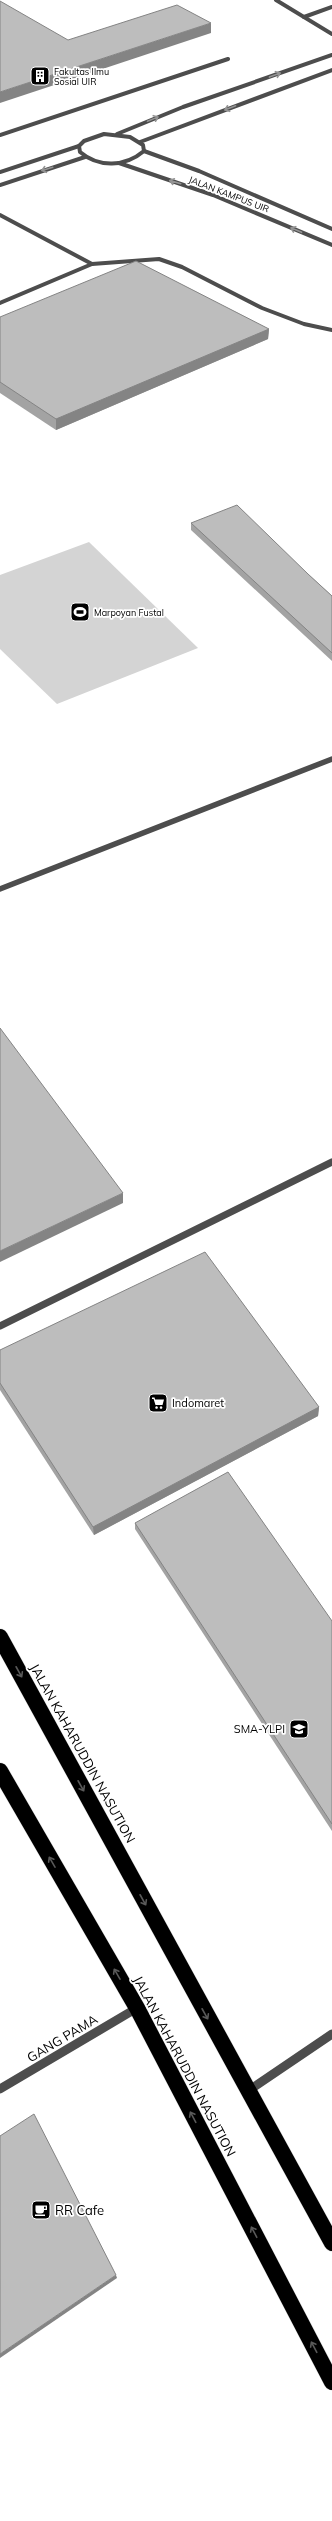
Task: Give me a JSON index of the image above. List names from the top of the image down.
{
  "streets": {
    "highway": ["JALAN KAHARUDDIN NASUTION"],
    "street": ["JALAN KAMPUS UIR", "GANG PAMA"]
  },
  "crossings": [
    ["JALAN KAHARUDDIN NASUTION", "GANG PAMA"]
  ],
  "places": {
    "building": ["Fakultas Ilmu Sosial UIR"],
    "sports": ["Marpoyan Fustal"],
    "supermarket": ["Indomaret"],
    "school or university": ["SMA-YLPI"],
    "cafe": ["RR Cafe"]
  }
}
